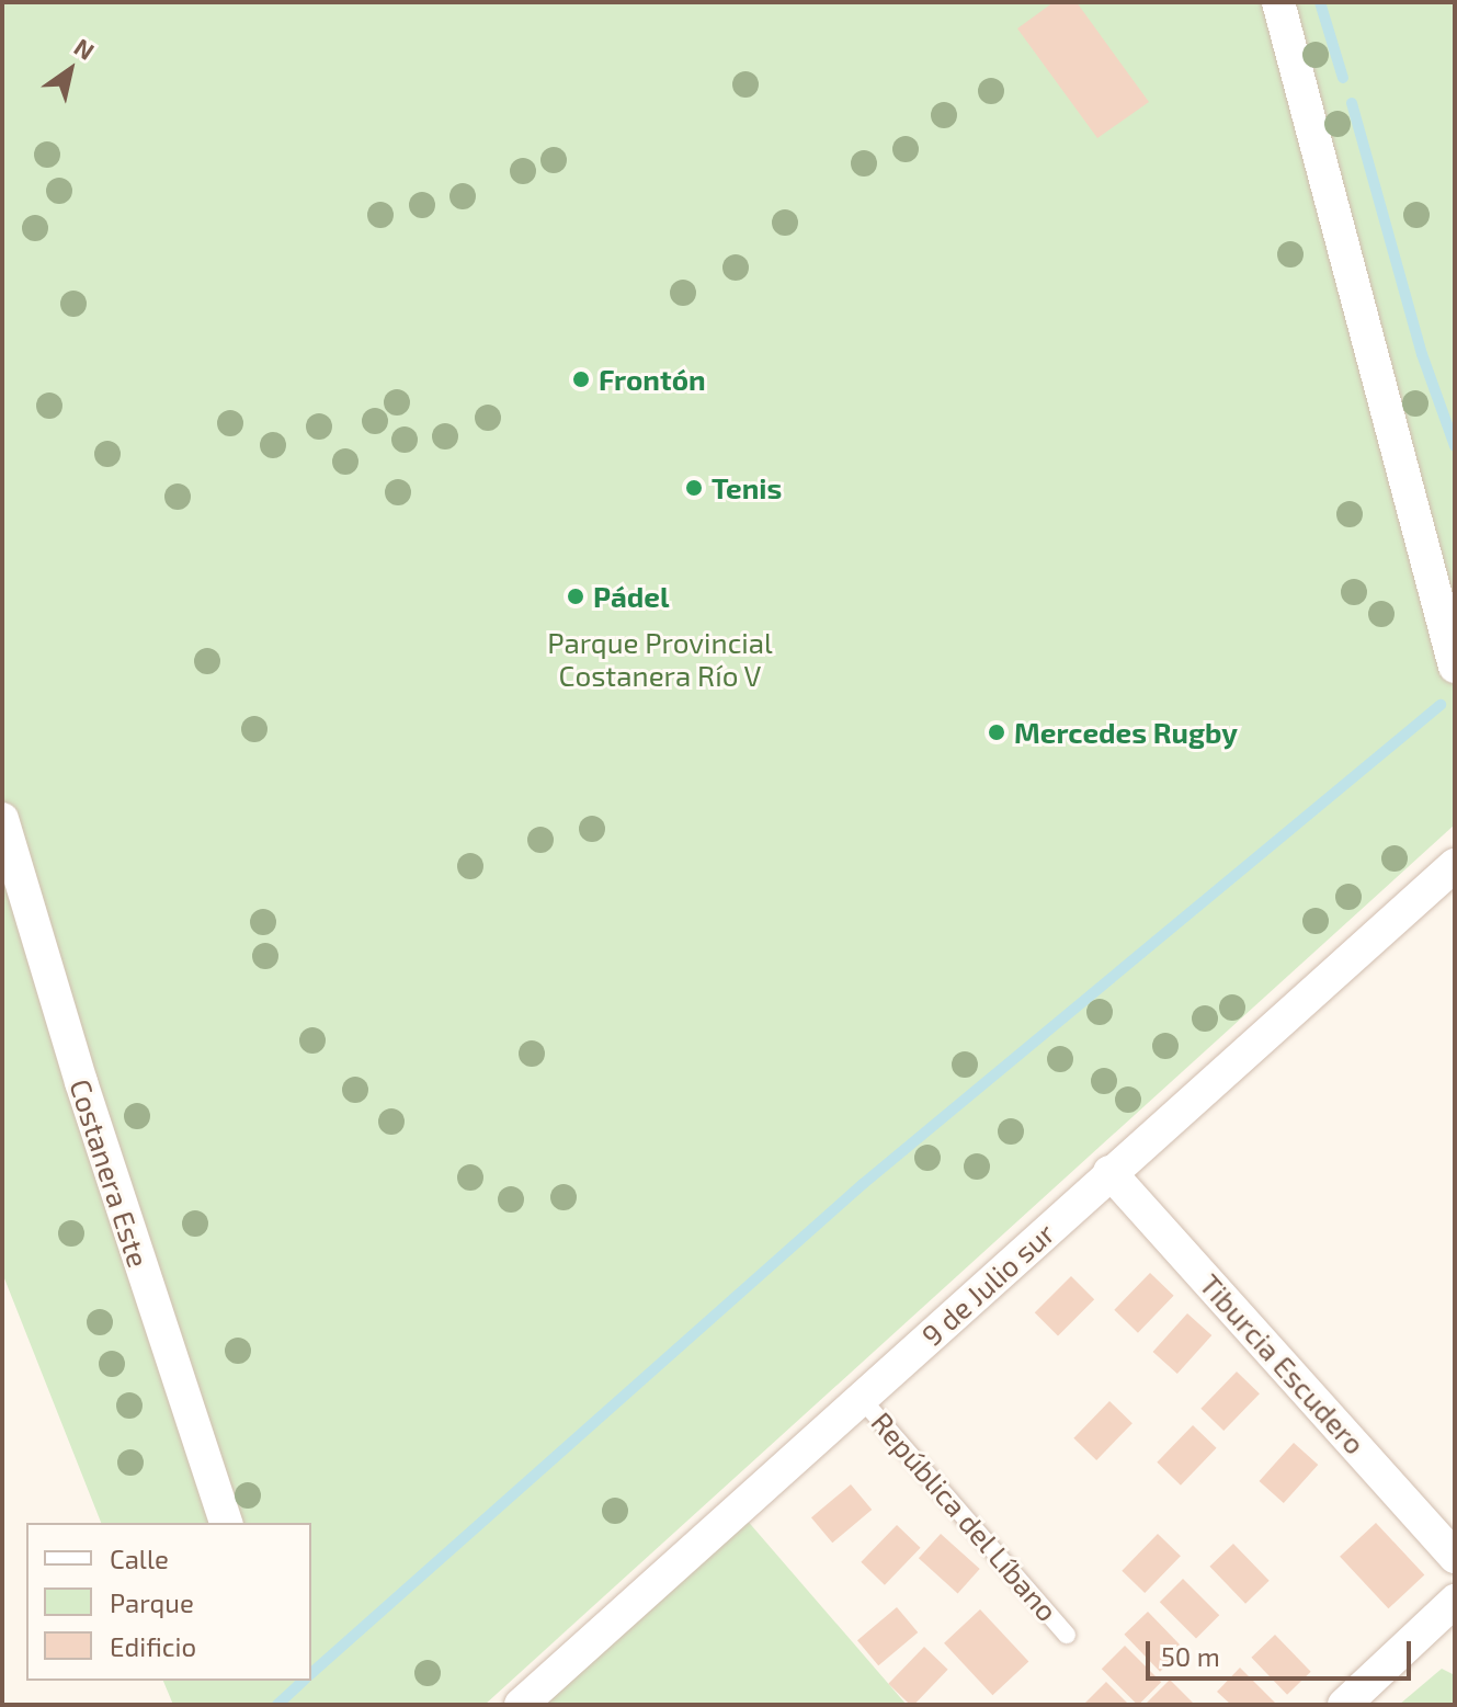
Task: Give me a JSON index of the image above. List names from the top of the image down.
{
  "streets": {
    "street": ["Costanera Este", "9 de Julio sur", "Tiburcia Escudero"],
    "lane": ["República del Líbano"]
  },
  "crossings": [
    ["9 de Julio sur", "Tiburcia Escudero"],
    ["9 de Julio sur", "República del Líbano"]
  ],
  "parks": ["Parque Provincial Costanera Río V"],
  "places": [
    "Frontón",
    "Tenis",
    "Pádel",
    "Mercedes Rugby"
  ],
  "legend": ["Calle", "Parque", "Edificio"],
  "scale_bar": "50 m",
  "north": "top right"
}
